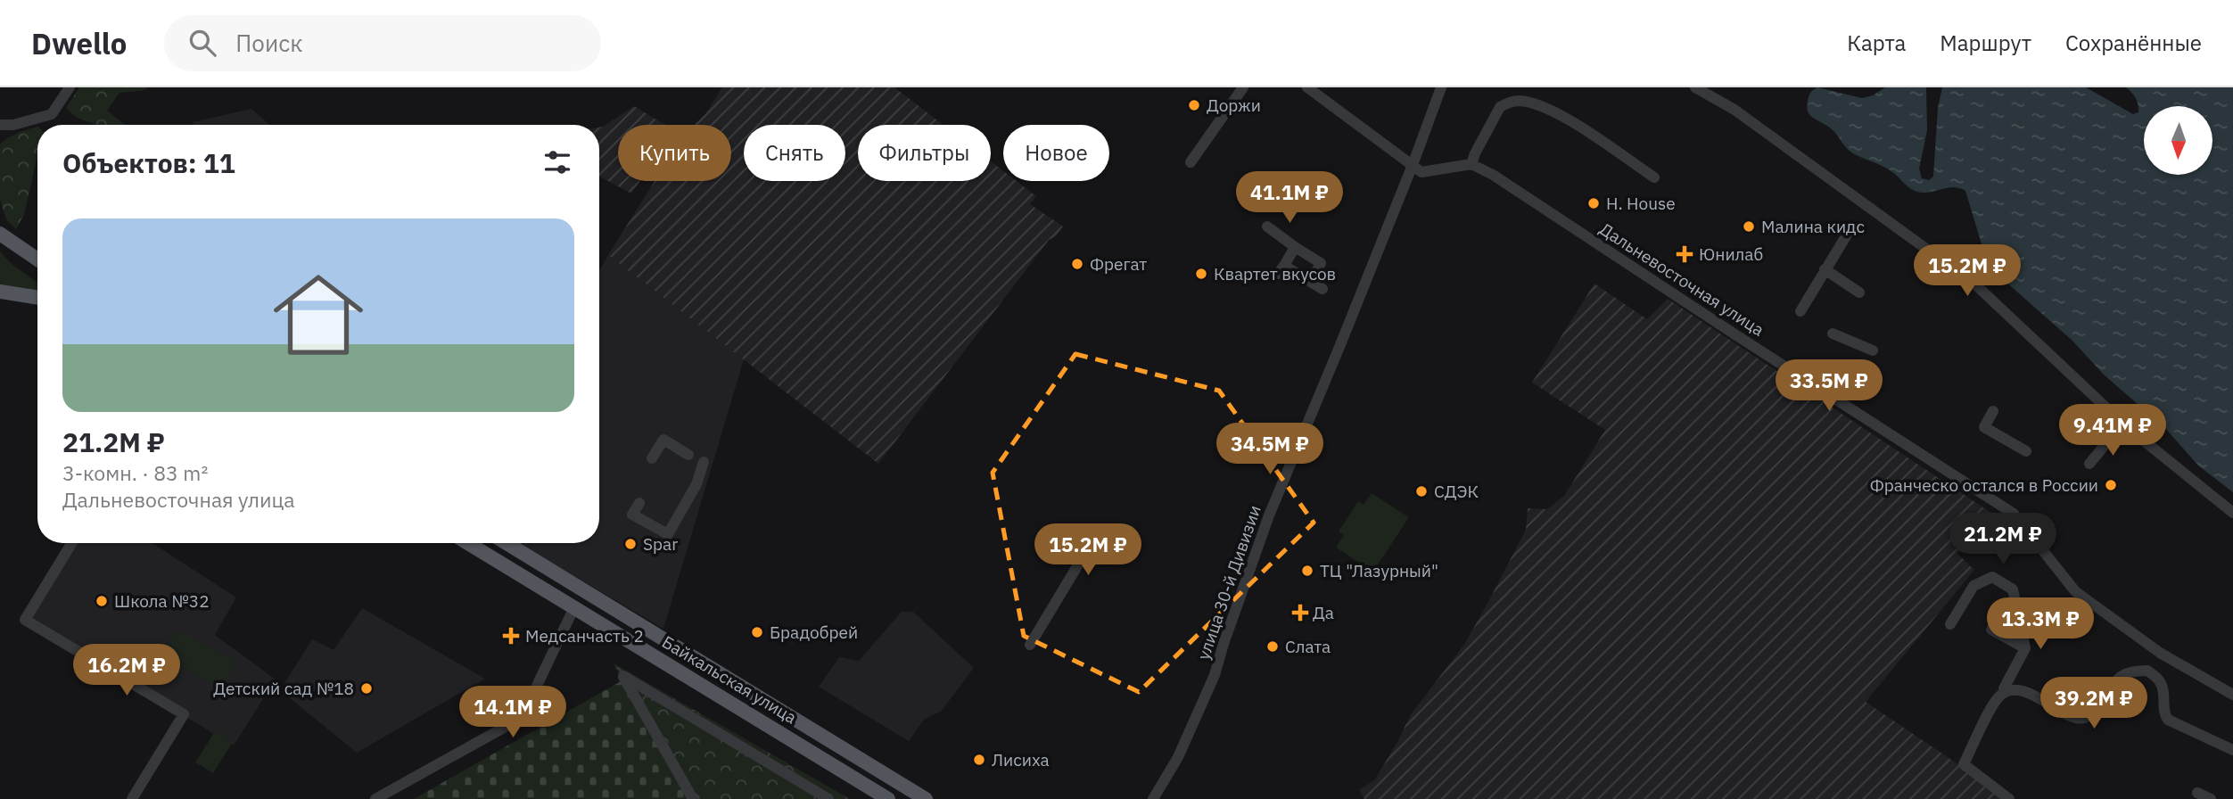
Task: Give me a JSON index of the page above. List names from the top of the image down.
{
  "streets": {
    "main road": ["Байкальская улица"],
    "street": ["Дальневосточная улица", "улица 30-й Дивизии"]
  },
  "places": {
    "other": [
      "Доржи",
      "H. House",
      "Малина кидс",
      "Фрегат",
      "Квартет вкусов",
      "Франческо остался в России",
      "СДЭК",
      "Spar",
      "ТЦ \"Лазурный\"",
      "Школа №32",
      "Брадобрей",
      "Слата",
      "Детский сад №18",
      "Лисиха"
    ],
    "health": ["Юнилаб", "Да", "Медсанчасть 2"]
  },
  "north": "bottom",
  "page": {
    "header": "Dwello",
    "search": "Поиск",
    "nav": ["Карта", "Маршрут", "Сохранённые"],
    "chip": [
      "Купить",
      "Снять",
      "Фильтры",
      "Новое"
    ],
    "heading": "Объектов: 11",
    "price": [
      "41.1M ₽",
      "15.2M ₽",
      "33.5M ₽",
      "9.41M ₽",
      "34.5M ₽",
      "21.2M ₽",
      "15.2M ₽",
      "13.3M ₽",
      "16.2M ₽",
      "39.2M ₽",
      "14.1M ₽"
    ],
    "list": [
      {
        "name": "21.2M ₽",
        "note": "3-комн. · 83 m² · Дальневосточная улица"
      }
    ]
  }
}
